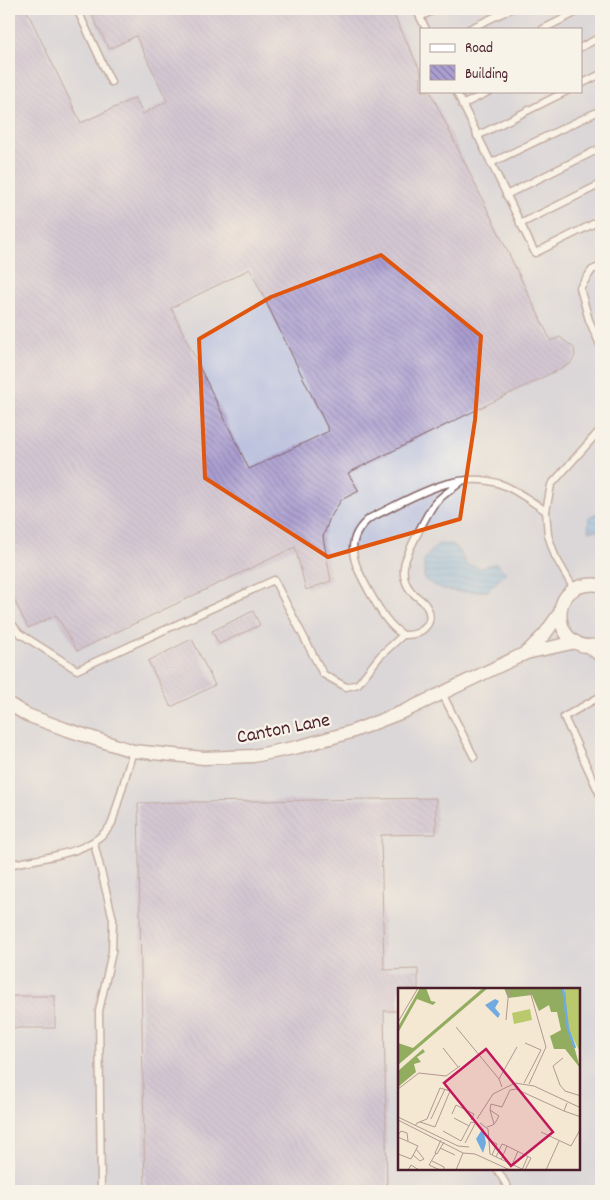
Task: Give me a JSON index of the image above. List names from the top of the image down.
{
  "streets": {
    "street": ["Canton Lane"]
  },
  "legend": ["Road", "Building"]
}
